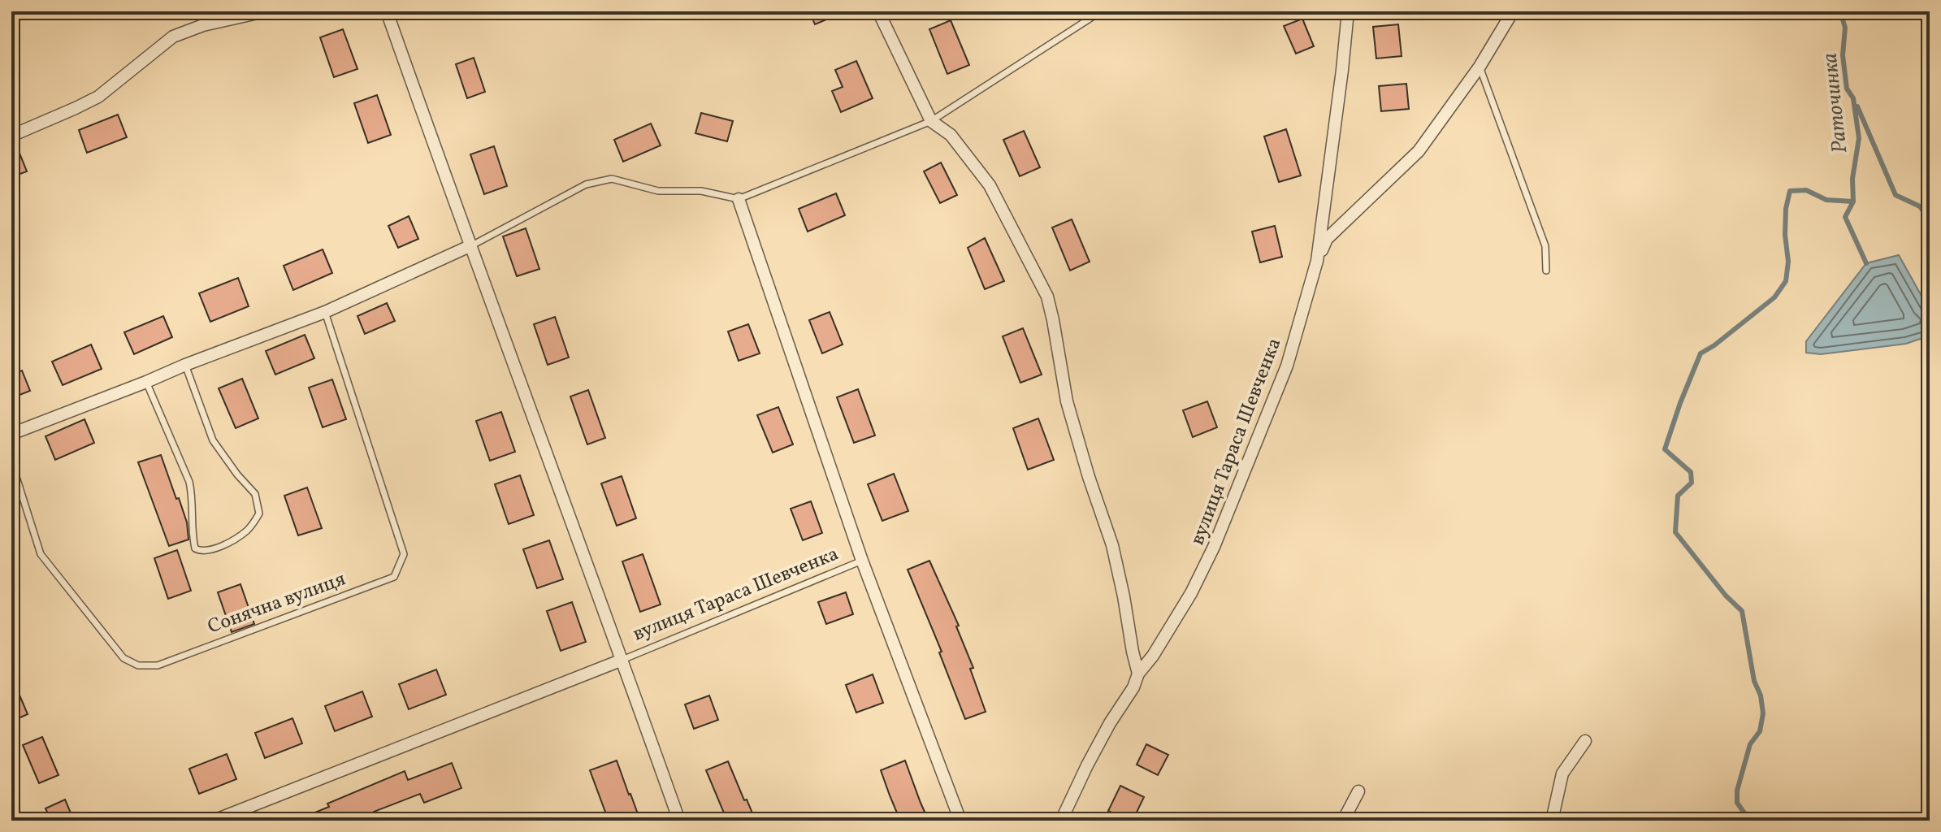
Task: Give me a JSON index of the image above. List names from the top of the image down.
{
  "streets": {
    "street": ["вулиця Тараса Шевченка"],
    "lane": ["Сонячна вулиця"]
  },
  "water": ["Раточинка"]
}
